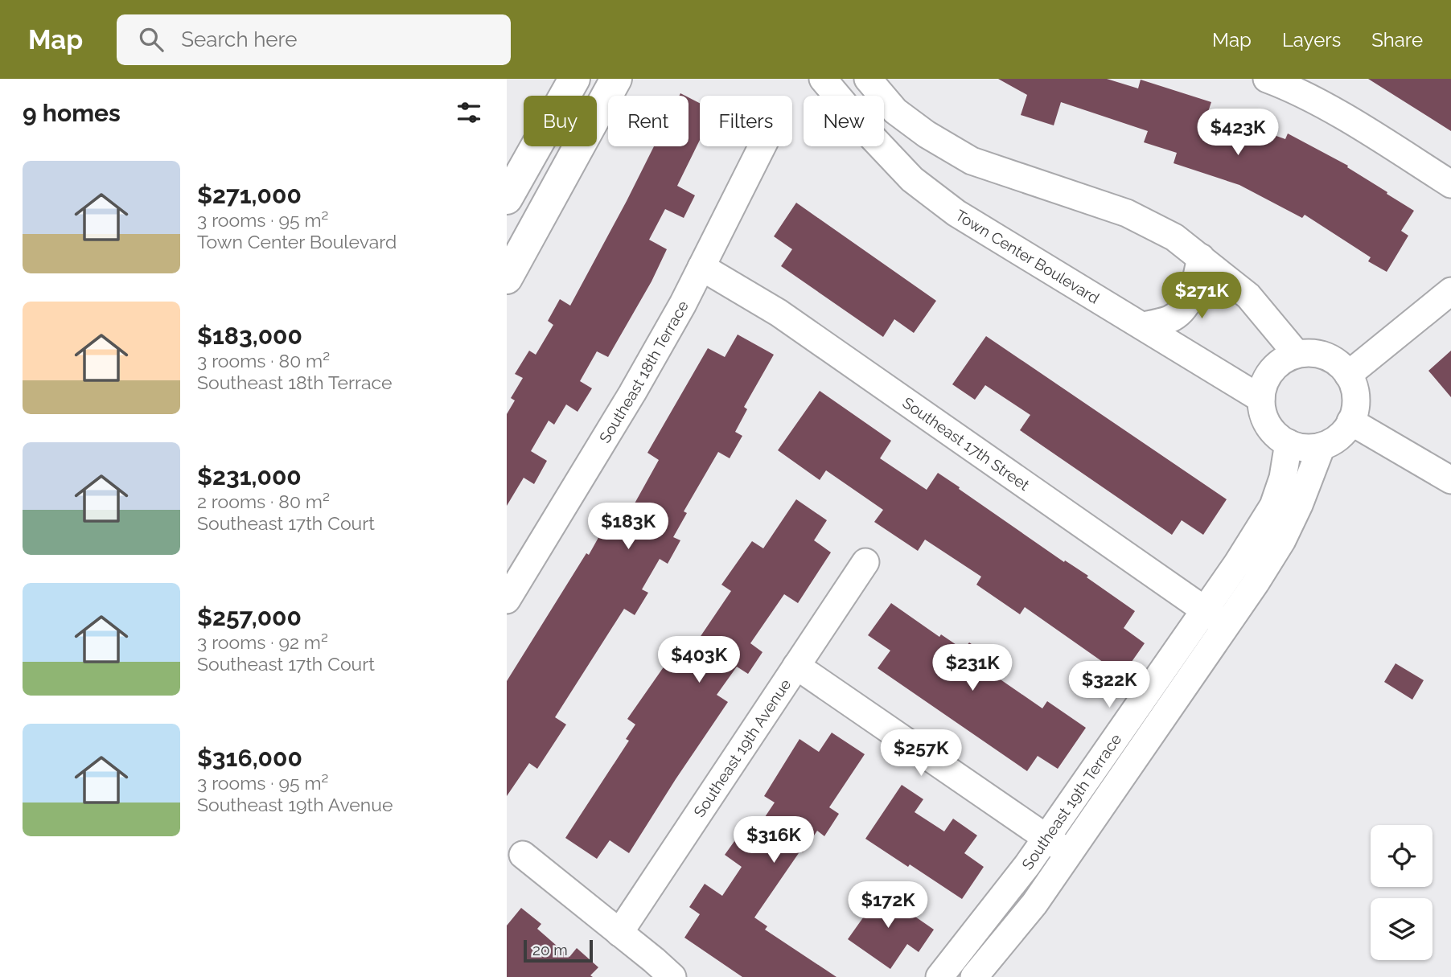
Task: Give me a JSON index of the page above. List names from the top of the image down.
{
  "streets": {
    "street": [
      "Town Center Boulevard",
      "Southeast 18th Terrace",
      "Southeast 17th Street",
      "Southeast 19th Avenue",
      "Southeast 19th Terrace"
    ]
  },
  "crossings": [
    ["Town Center Boulevard", "Southeast 19th Terrace"],
    ["Southeast 18th Terrace", "Southeast 17th Street"],
    ["Southeast 17th Street", "Southeast 19th Terrace"]
  ],
  "scale_bar": "20 m",
  "page": {
    "header": "Map",
    "search": "Search here",
    "nav": ["Map", "Layers", "Share"],
    "heading": "9 homes",
    "chip": [
      "Buy",
      "Rent",
      "Filters",
      "New"
    ],
    "price": [
      "$423K",
      "$271K",
      "$183K",
      "$403K",
      "$231K",
      "$322K",
      "$257K",
      "$316K",
      "$172K"
    ],
    "list": [
      {
        "name": "$271,000",
        "note": "3 rooms · 95 m² · Town Center Boulevard"
      },
      {
        "name": "$183,000",
        "note": "3 rooms · 80 m² · Southeast 18th Terrace"
      },
      {
        "name": "$231,000",
        "note": "2 rooms · 80 m² · Southeast 17th Court"
      },
      {
        "name": "$257,000",
        "note": "3 rooms · 92 m² · Southeast 17th Court"
      },
      {
        "name": "$316,000",
        "note": "3 rooms · 95 m² · Southeast 19th Avenue"
      }
    ],
    "scale": "20 m"
  }
}
